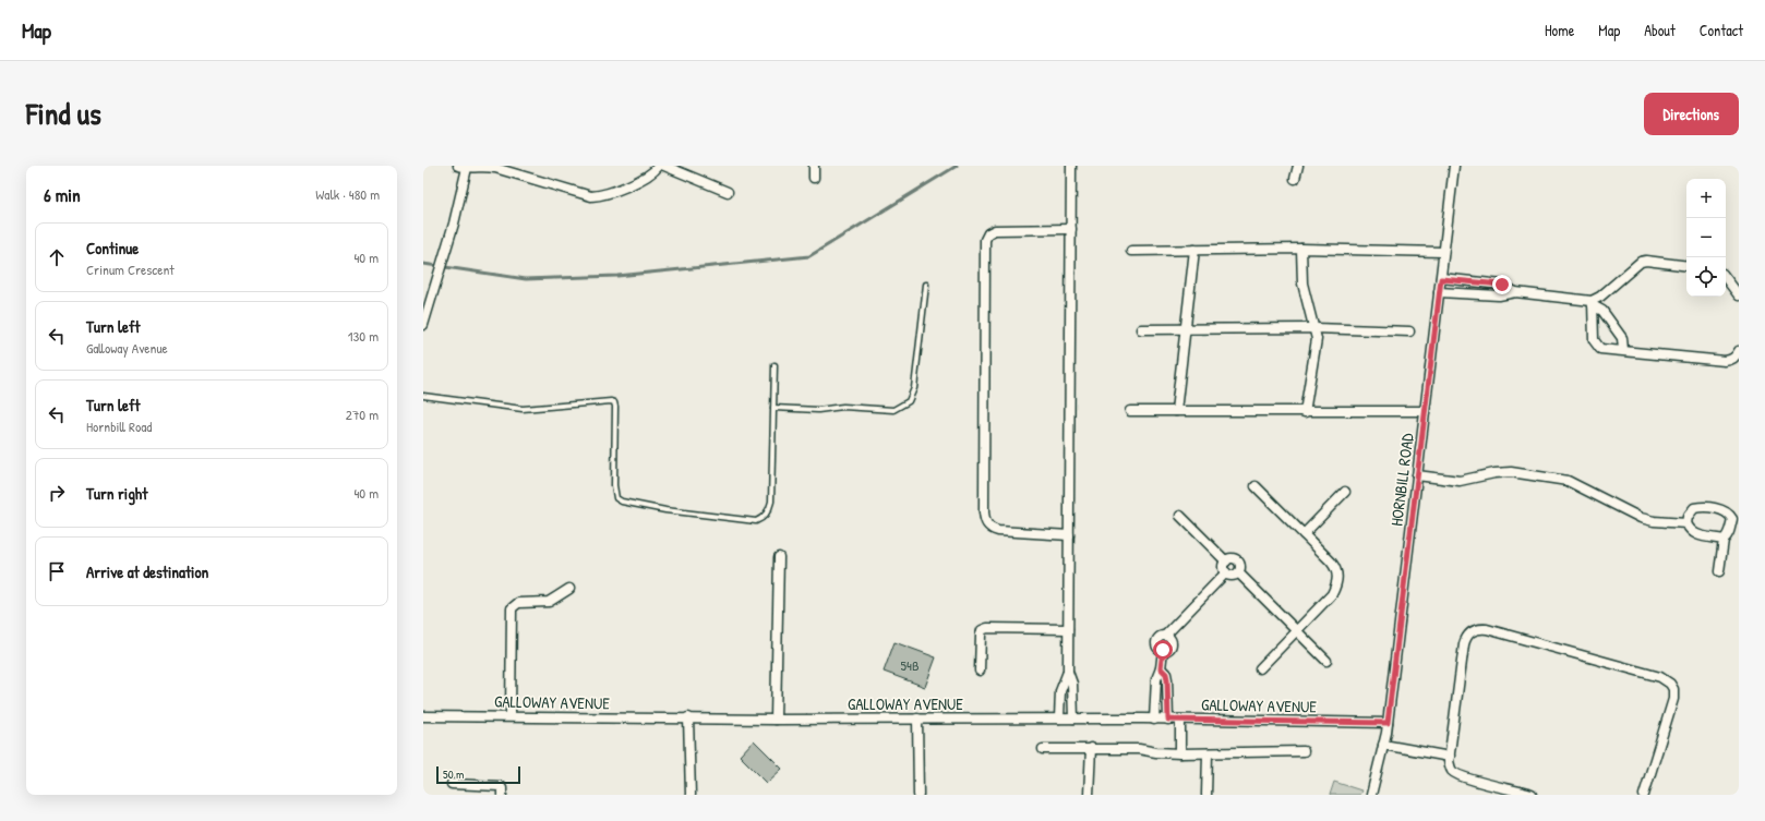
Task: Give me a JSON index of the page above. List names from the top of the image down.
{
  "streets": {
    "street": ["HORNBILL ROAD", "GALLOWAY AVENUE"]
  },
  "crossings": [
    ["HORNBILL ROAD", "GALLOWAY AVENUE"]
  ],
  "house_numbers": ["54B"],
  "scale_bar": "50 m",
  "page": {
    "header": "Map",
    "nav": [
      "Home",
      "Map",
      "About",
      "Contact"
    ],
    "title": "Find us",
    "buttons": "Directions",
    "heading": ["6 min", "Walk · 480 m"],
    "map_buttons": ["+", "−"],
    "list": [
      ["Continue", "Crinum Crescent", "40 m"],
      ["Turn left", "Galloway Avenue", "130 m"],
      ["Turn left", "Hornbill Road", "270 m"],
      ["Turn right", "40 m"],
      "Arrive at destination"
    ],
    "scale": "50 m"
  }
}
